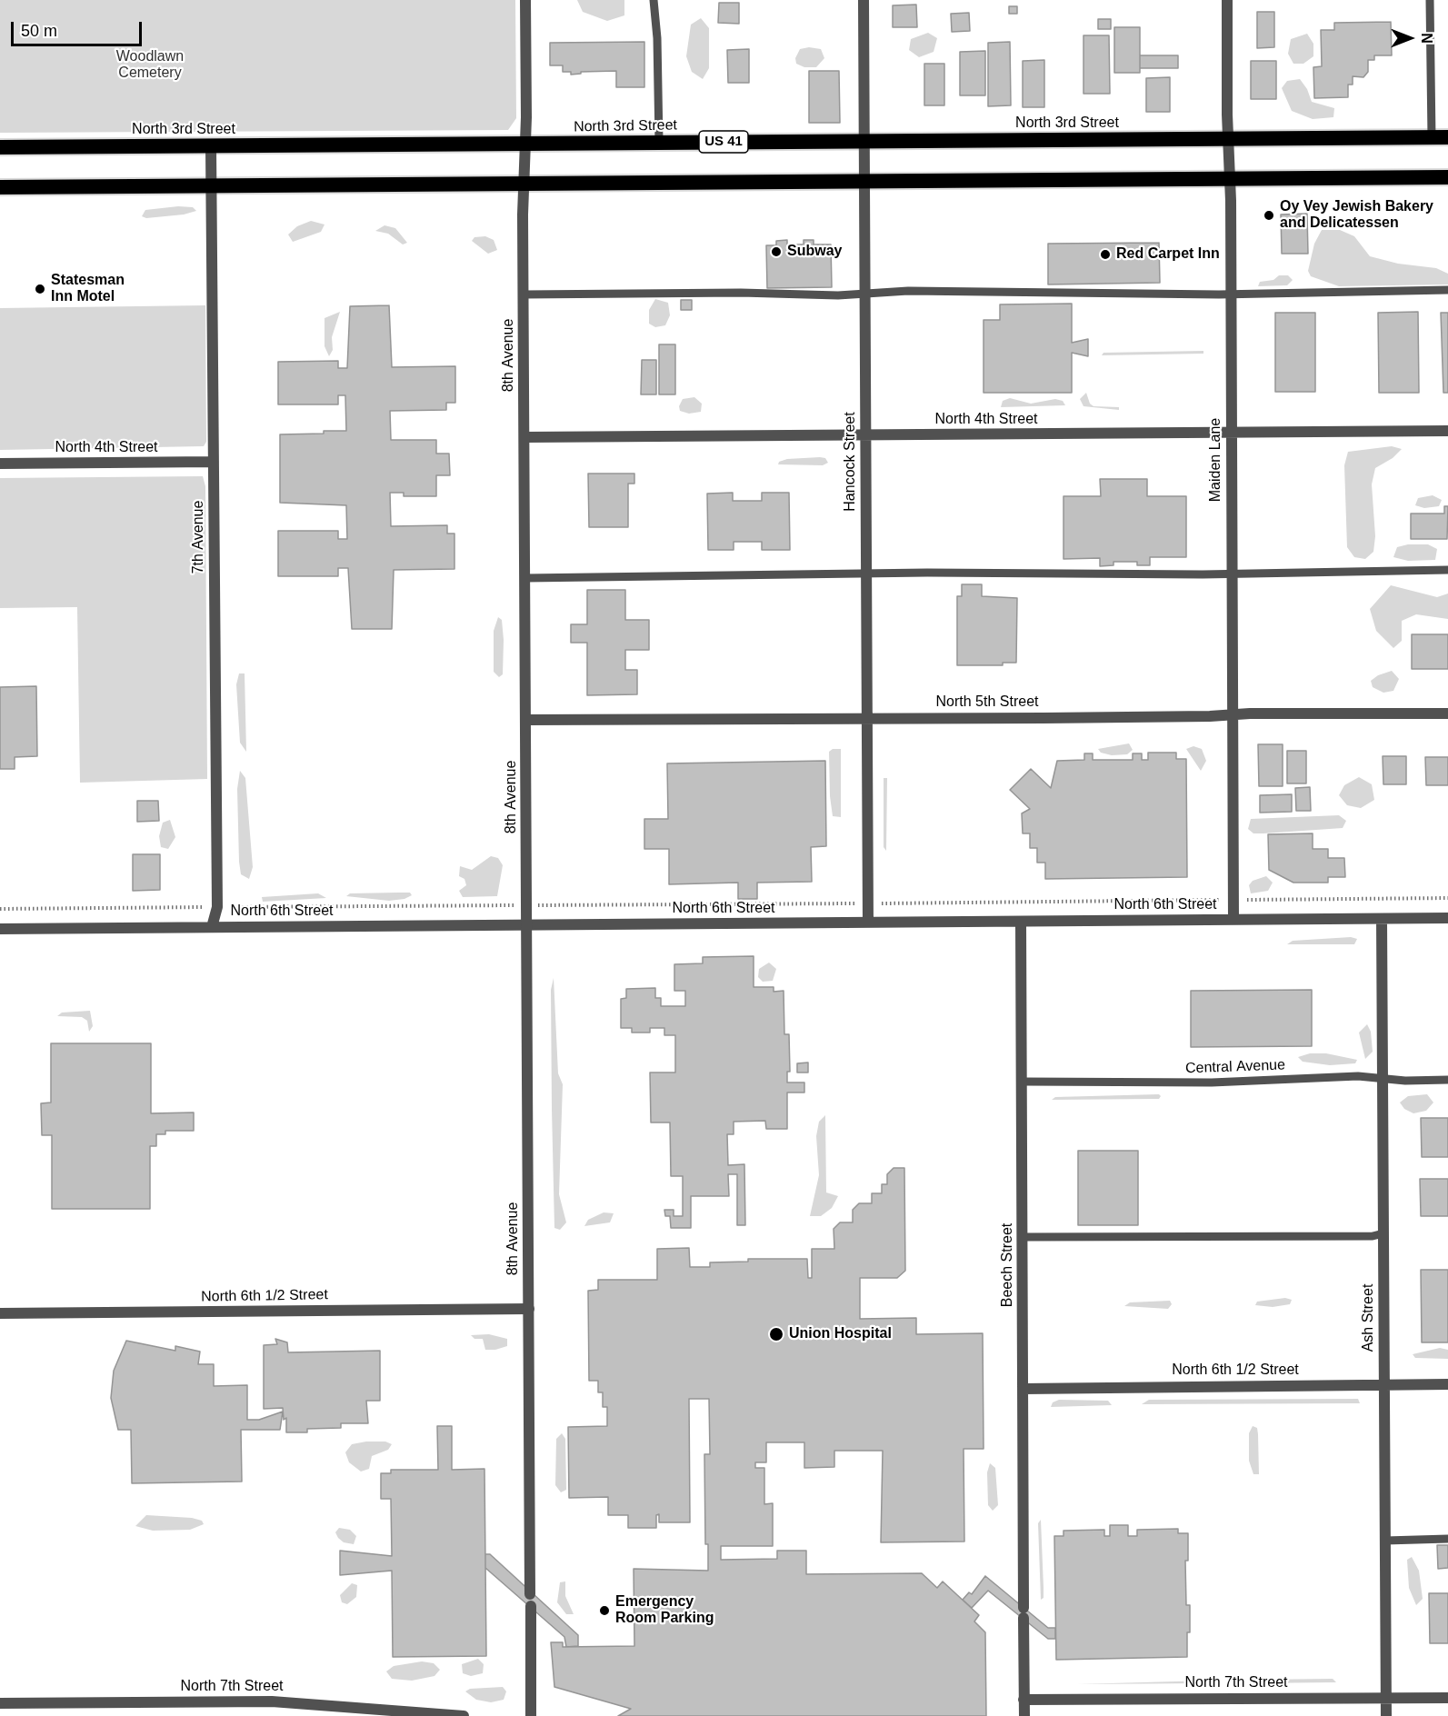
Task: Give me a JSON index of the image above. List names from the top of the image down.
{
  "streets": {
    "highway": ["North 3rd Street", "US 41"],
    "street": [
      "8th Avenue",
      "North 4th Street",
      "Maiden Lane",
      "Hancock Street",
      "7th Avenue",
      "North 5th Street",
      "North 6th Street",
      "Beech Street",
      "North 6th 1/2 Street",
      "Ash Street",
      "North 7th Street"
    ],
    "lane": ["Central Avenue"]
  },
  "crossings": [
    ["North 3rd Street", "8th Avenue"],
    ["North 3rd Street", "Maiden Lane"],
    ["North 3rd Street", "Hancock Street"],
    ["North 3rd Street", "7th Avenue"],
    ["8th Avenue", "North 4th Street"],
    ["8th Avenue", "North 5th Street"],
    ["8th Avenue", "North 6th Street"],
    ["8th Avenue", "North 6th 1/2 Street"],
    ["North 4th Street", "Maiden Lane"],
    ["North 4th Street", "Hancock Street"],
    ["North 4th Street", "7th Avenue"],
    ["Maiden Lane", "North 5th Street"],
    ["Maiden Lane", "North 6th Street"],
    ["Hancock Street", "North 5th Street"],
    ["Hancock Street", "North 6th Street"],
    ["7th Avenue", "North 6th Street"],
    ["North 6th Street", "Beech Street"],
    ["North 6th Street", "Ash Street"],
    ["Central Avenue", "Beech Street"],
    ["Central Avenue", "Ash Street"],
    ["Beech Street", "North 6th 1/2 Street"],
    ["Beech Street", "North 7th Street"],
    ["North 6th 1/2 Street", "Ash Street"],
    ["Ash Street", "North 7th Street"]
  ],
  "parks": ["Woodlawn Cemetery"],
  "places": [
    "Oy Vey Jewish Bakery and Delicatessen",
    "Subway",
    "Red Carpet Inn",
    "Statesman Inn Motel",
    "Union Hospital",
    "Emergency Room Parking"
  ],
  "scale_bar": "50 m",
  "north": "right"
}
